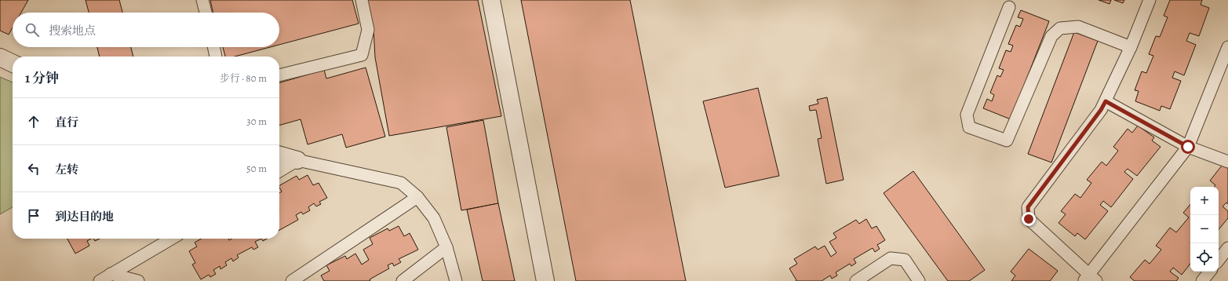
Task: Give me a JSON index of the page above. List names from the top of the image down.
{
  "page": {
    "search": "搜索地点",
    "heading": ["1 分钟", "步行 · 80 m"],
    "list": [
      ["直行", "30 m"],
      ["左转", "50 m"],
      "到达目的地"
    ],
    "map_buttons": ["+", "−"]
  }
}
